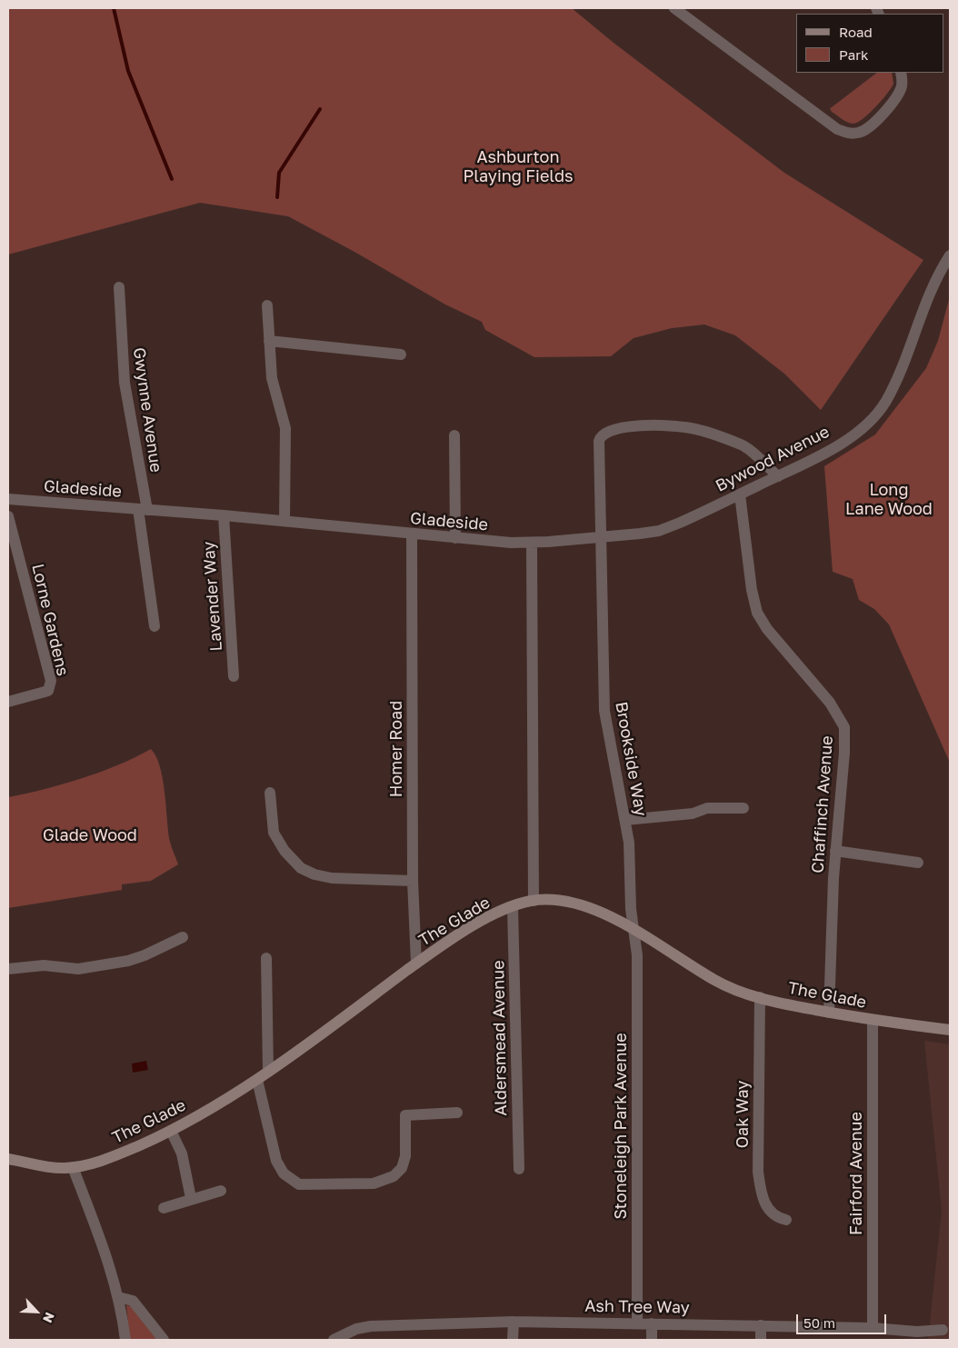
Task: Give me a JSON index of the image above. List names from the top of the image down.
{
  "streets": {
    "street": [
      "Gwynne Avenue",
      "Bywood Avenue",
      "Gladeside",
      "Lavender Way",
      "Lorne Gardens",
      "Homer Road",
      "Brookside Way",
      "Chaffinch Avenue",
      "The Glade",
      "Aldersmead Avenue",
      "Oak Way",
      "Stoneleigh Park Avenue",
      "Fairford Avenue",
      "Ash Tree Way"
    ]
  },
  "crossings": [
    ["Gwynne Avenue", "Gladeside"],
    ["Bywood Avenue", "Gladeside"],
    ["Bywood Avenue", "Brookside Way"],
    ["Bywood Avenue", "Chaffinch Avenue"],
    ["Gladeside", "Lavender Way"],
    ["Gladeside", "Homer Road"],
    ["Homer Road", "The Glade"],
    ["Brookside Way", "The Glade"],
    ["Brookside Way", "Stoneleigh Park Avenue"],
    ["Chaffinch Avenue", "The Glade"],
    ["The Glade", "Aldersmead Avenue"],
    ["The Glade", "Oak Way"],
    ["The Glade", "Stoneleigh Park Avenue"],
    ["The Glade", "Fairford Avenue"],
    ["Stoneleigh Park Avenue", "Ash Tree Way"],
    ["Fairford Avenue", "Ash Tree Way"]
  ],
  "parks": ["Ashburton Playing Fields", "Long Lane Wood", "Glade Wood"],
  "legend": ["Road", "Park"],
  "scale_bar": "50 m",
  "north": "bottom right"
}
